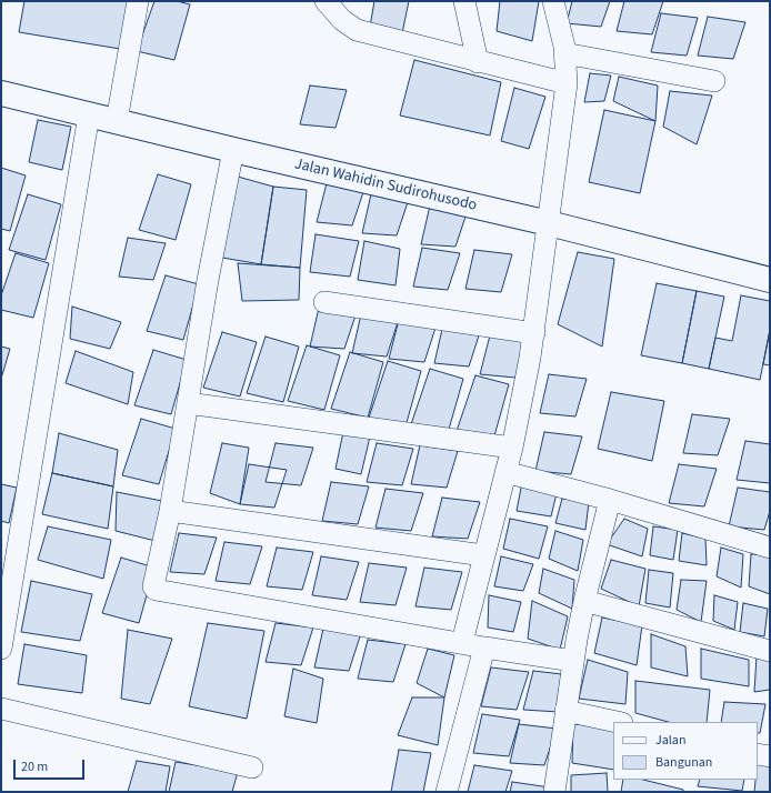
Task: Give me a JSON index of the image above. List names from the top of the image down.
{
  "streets": {
    "highway": ["Jalan Wahidin Sudirohusodo"]
  },
  "legend": ["Jalan", "Bangunan"],
  "scale_bar": "20 m"
}
